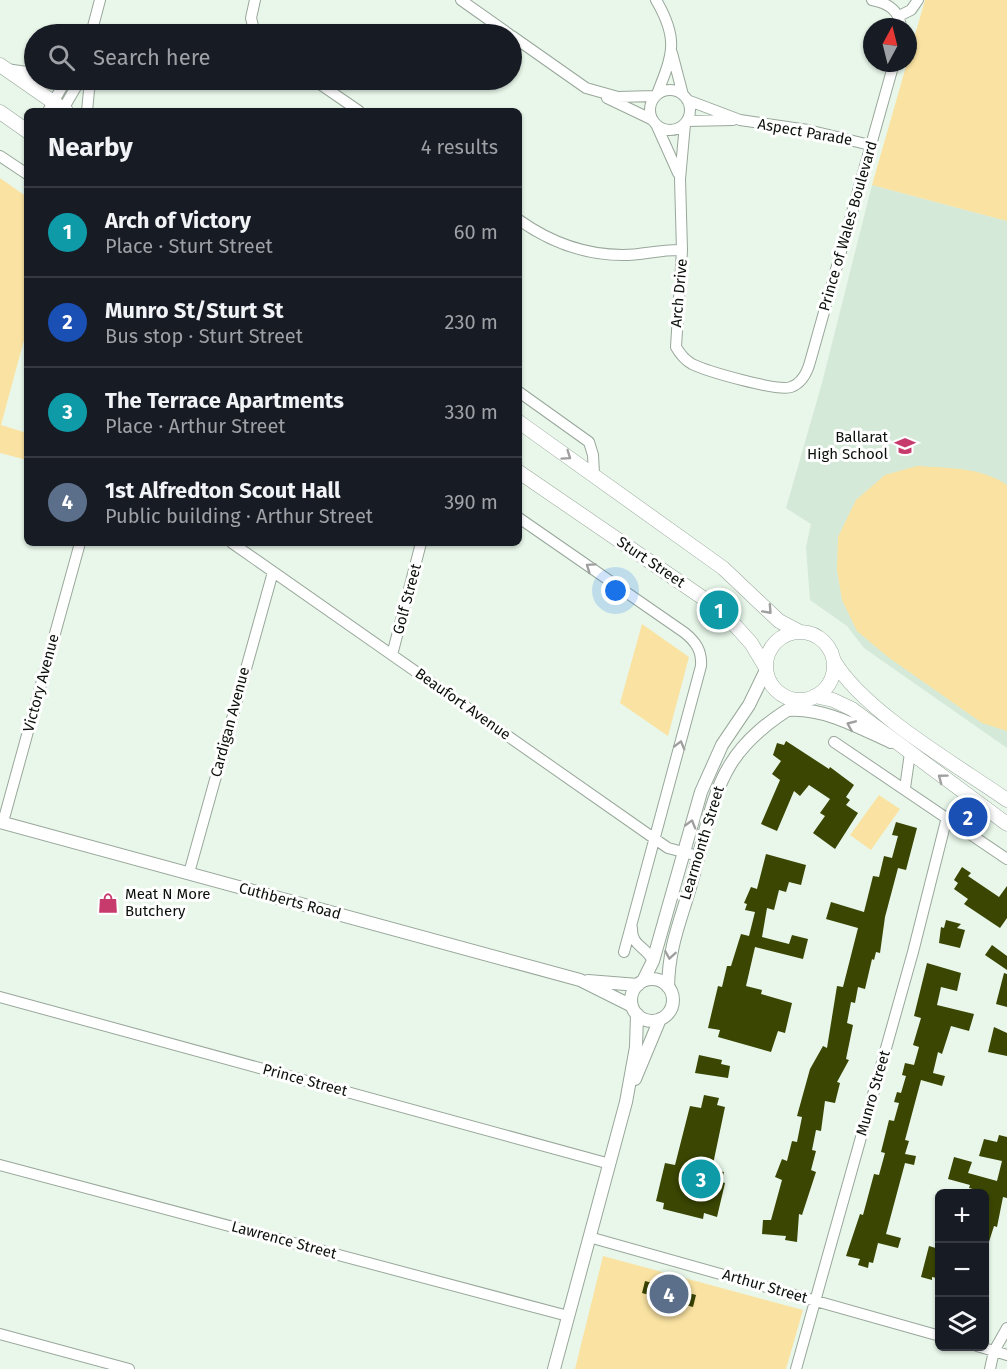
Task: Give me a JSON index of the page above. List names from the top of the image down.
{
  "streets": {
    "main road": ["Sturt Street"],
    "street": [
      "Aspect Parade",
      "Prince of Wales Boulevard",
      "Arch Drive",
      "Golf Street",
      "Victory Avenue",
      "Beaufort Avenue",
      "Cardigan Avenue",
      "Learmonth Street",
      "Cuthberts Road",
      "Prince Street",
      "Munro Street",
      "Lawrence Street",
      "Arthur Street"
    ]
  },
  "crossings": [
    ["Aspect Parade", "Prince of Wales Boulevard"],
    ["Aspect Parade", "Arch Drive"],
    ["Prince of Wales Boulevard", "Arch Drive"],
    ["Sturt Street", "Learmonth Street"],
    ["Golf Street", "Beaufort Avenue"],
    ["Victory Avenue", "Cuthberts Road"],
    ["Beaufort Avenue", "Cardigan Avenue"],
    ["Beaufort Avenue", "Learmonth Street"],
    ["Cardigan Avenue", "Cuthberts Road"],
    ["Learmonth Street", "Cuthberts Road"],
    ["Munro Street", "Arthur Street"]
  ],
  "places": {
    "school or university": ["Ballarat High School"],
    "shop": ["Meat N More Butchery"]
  },
  "north": "top",
  "page": {
    "search": "Search here",
    "heading": ["Nearby", "4 results"],
    "list": [
      {
        "mark": "1",
        "name": "Arch of Victory",
        "note": "Place · Sturt Street",
        "value": "60 m"
      },
      {
        "mark": "2",
        "name": "Munro St/Sturt St",
        "note": "Bus stop · Sturt Street",
        "value": "230 m"
      },
      {
        "mark": "3",
        "name": "The Terrace Apartments",
        "note": "Place · Arthur Street",
        "value": "330 m"
      },
      {
        "mark": "4",
        "name": "1st Alfredton Scout Hall",
        "note": "Public building · Arthur Street",
        "value": "390 m"
      }
    ],
    "pins": [
      "1",
      "2",
      "3",
      "4"
    ],
    "map_buttons": ["+", "−"]
  }
}
